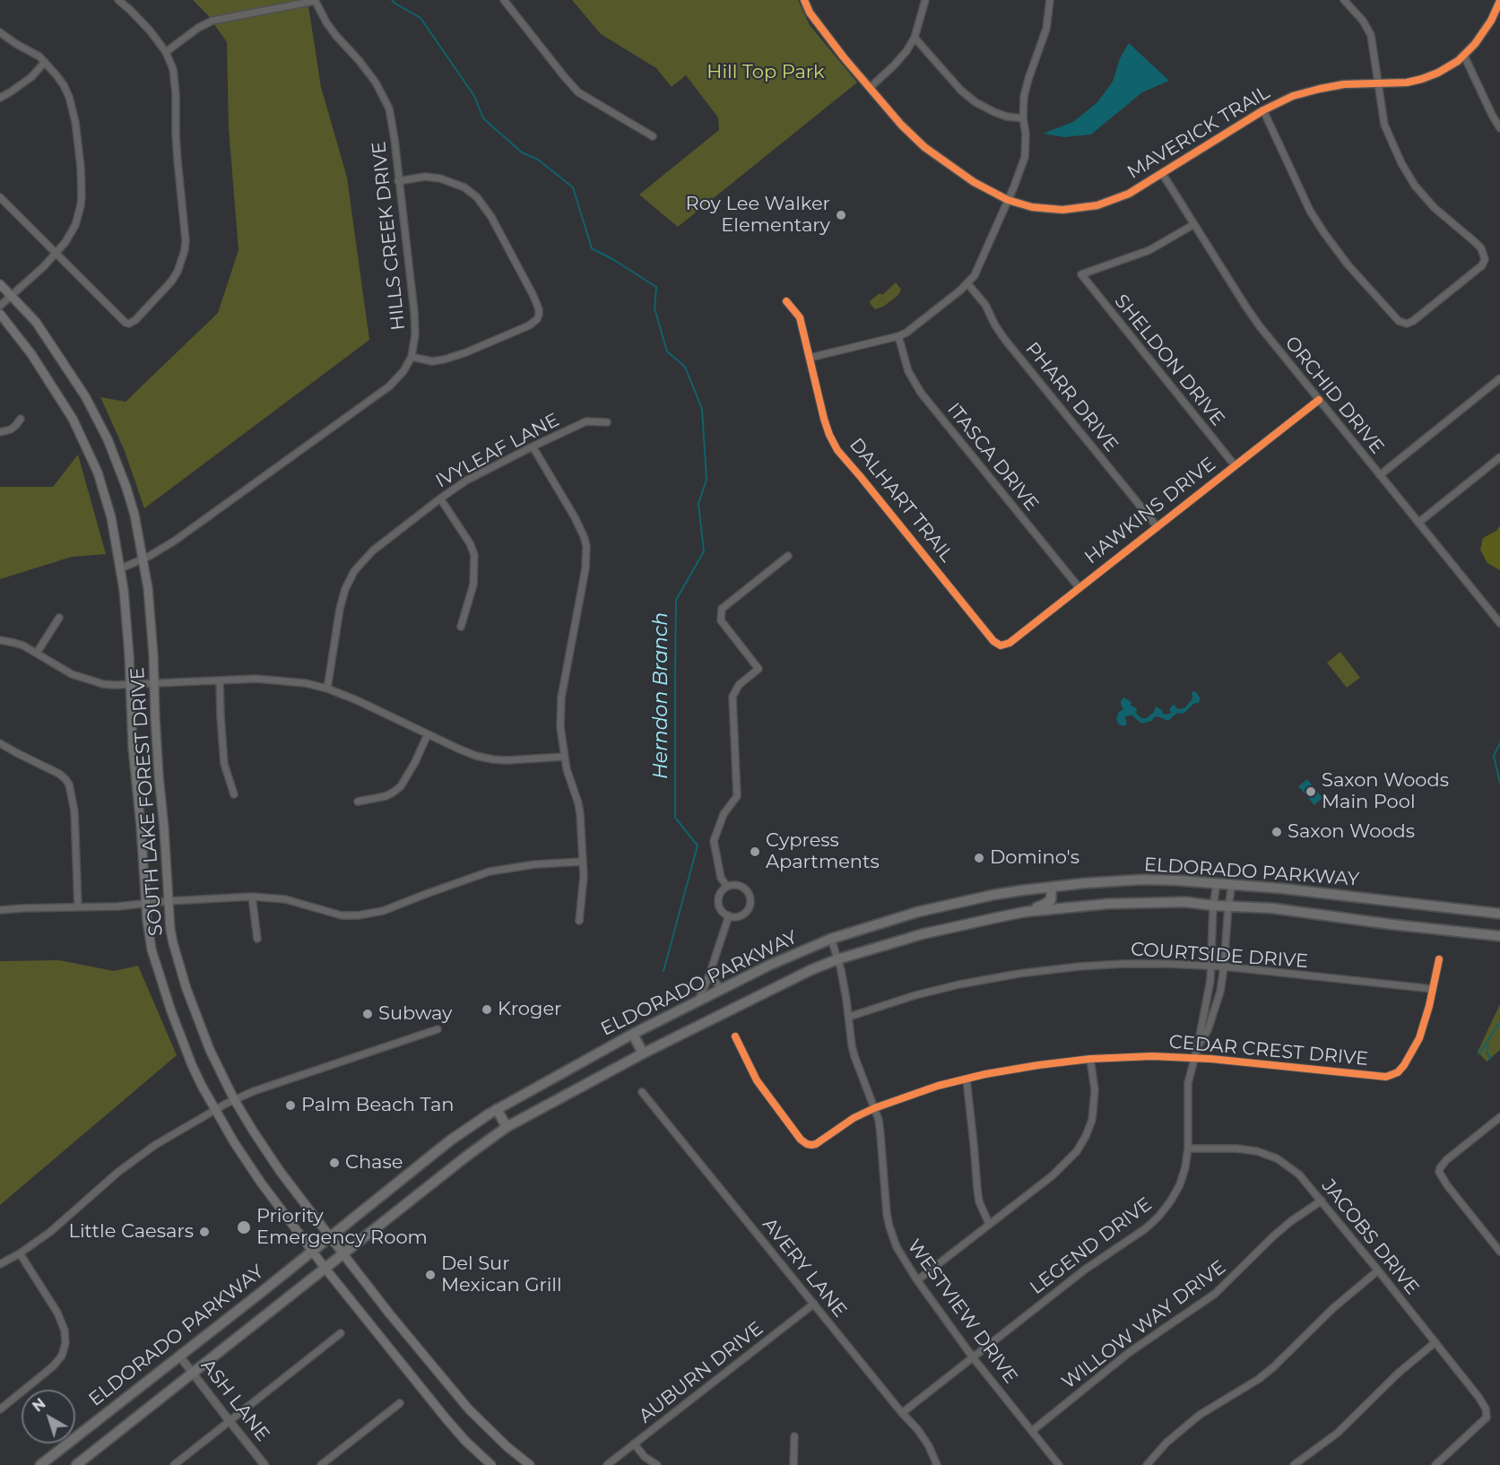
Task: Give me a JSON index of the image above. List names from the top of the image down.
{
  "streets": {
    "main road": ["SOUTH LAKE FOREST DRIVE", "ELDORADO PARKWAY"],
    "street": [
      "MAVERICK TRAIL",
      "HILLS CREEK DRIVE",
      "SHELDON DRIVE",
      "ORCHID DRIVE",
      "PHARR DRIVE",
      "IVYLEAF LANE",
      "ITASCA DRIVE",
      "DALHART TRAIL",
      "HAWKINS DRIVE",
      "COURTSIDE DRIVE",
      "CEDAR CREST DRIVE",
      "JACOBS DRIVE",
      "LEGEND DRIVE",
      "AVERY LANE",
      "WESTVIEW DRIVE",
      "WILLOW WAY DRIVE",
      "AUBURN DRIVE",
      "ASH LANE"
    ]
  },
  "crossings": [
    ["MAVERICK TRAIL", "ORCHID DRIVE"],
    ["HILLS CREEK DRIVE", "SOUTH LAKE FOREST DRIVE"],
    ["SHELDON DRIVE", "ORCHID DRIVE"],
    ["SHELDON DRIVE", "HAWKINS DRIVE"],
    ["ORCHID DRIVE", "HAWKINS DRIVE"],
    ["PHARR DRIVE", "HAWKINS DRIVE"],
    ["ITASCA DRIVE", "HAWKINS DRIVE"],
    ["DALHART TRAIL", "HAWKINS DRIVE"],
    ["SOUTH LAKE FOREST DRIVE", "ELDORADO PARKWAY"],
    ["ELDORADO PARKWAY", "LEGEND DRIVE"],
    ["ELDORADO PARKWAY", "WESTVIEW DRIVE"],
    ["ELDORADO PARKWAY", "ASH LANE"],
    ["COURTSIDE DRIVE", "CEDAR CREST DRIVE"],
    ["COURTSIDE DRIVE", "LEGEND DRIVE"],
    ["COURTSIDE DRIVE", "WESTVIEW DRIVE"],
    ["CEDAR CREST DRIVE", "LEGEND DRIVE"],
    ["CEDAR CREST DRIVE", "WESTVIEW DRIVE"],
    ["JACOBS DRIVE", "LEGEND DRIVE"],
    ["JACOBS DRIVE", "WILLOW WAY DRIVE"],
    ["LEGEND DRIVE", "AVERY LANE"],
    ["LEGEND DRIVE", "WESTVIEW DRIVE"],
    ["AVERY LANE", "AUBURN DRIVE"],
    ["WESTVIEW DRIVE", "WILLOW WAY DRIVE"]
  ],
  "water": ["Herndon Branch"],
  "parks": ["Hill Top Park"],
  "places": [
    "Roy Lee Walker Elementary",
    "Saxon Woods Main Pool",
    "Saxon Woods",
    "Cypress Apartments",
    "Domino's",
    "Kroger",
    "Subway",
    "Palm Beach Tan",
    "Chase",
    "Priority Emergency Room",
    "Little Caesars",
    "Del Sur Mexican Grill"
  ],
  "north": "top left"
}
